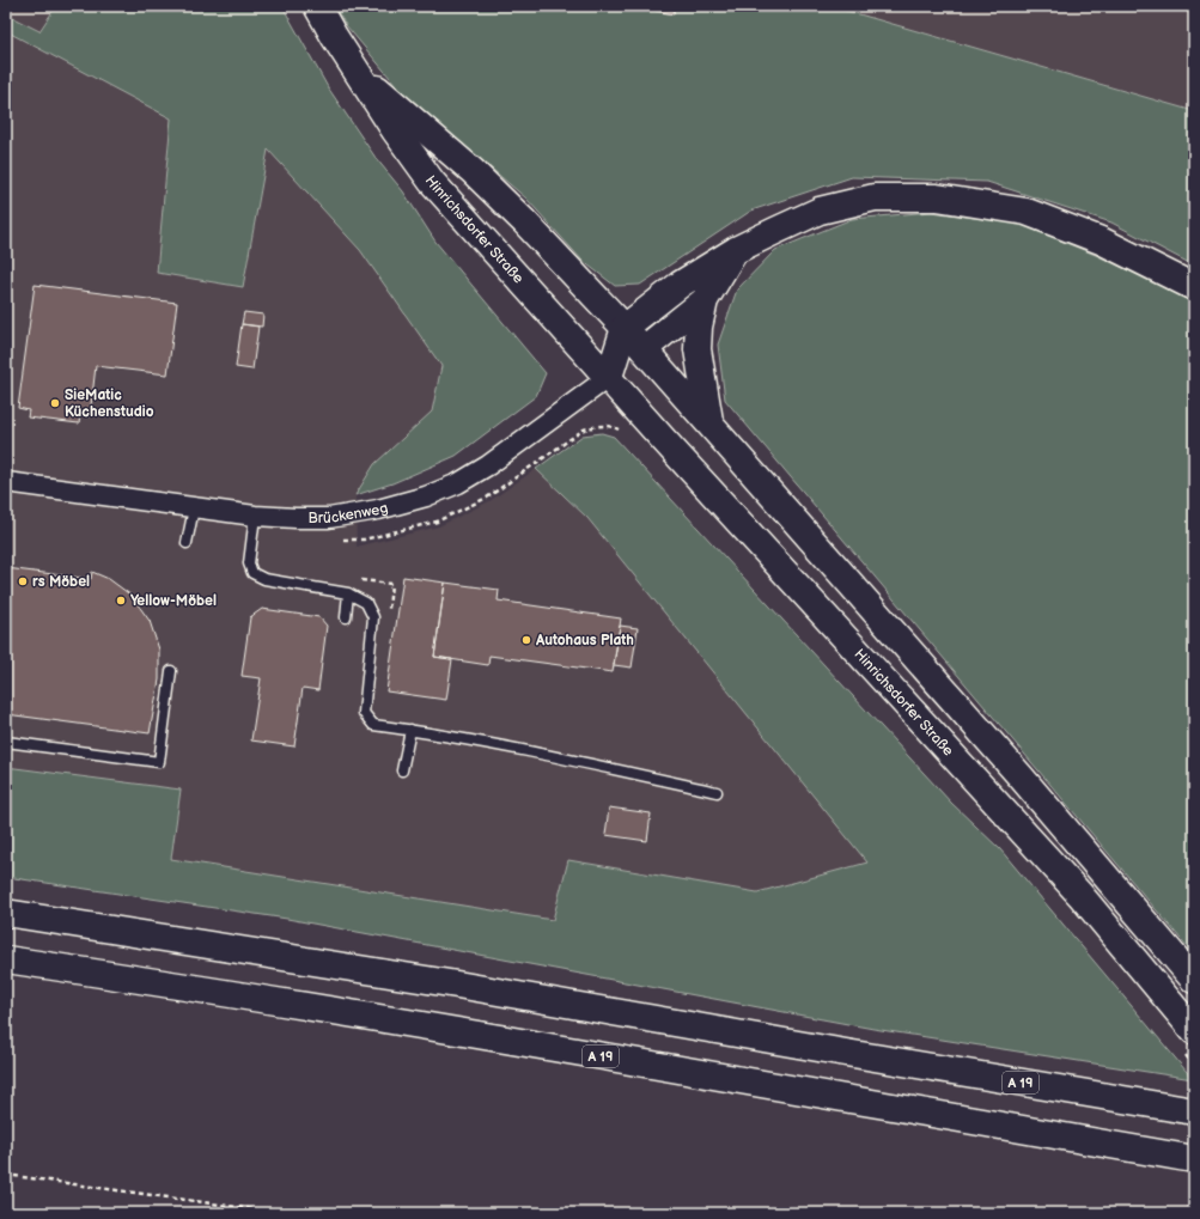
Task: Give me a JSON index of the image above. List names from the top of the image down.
{
  "streets": {
    "main road": ["Hinrichsdorfer Straße", "Brückenweg", "A 19"]
  },
  "crossings": [
    ["Hinrichsdorfer Straße", "Brückenweg"]
  ],
  "places": [
    "SieMatic Küchenstudio",
    "rs Möbel",
    "Yellow-Möbel",
    "Autohaus Plath"
  ]
}
